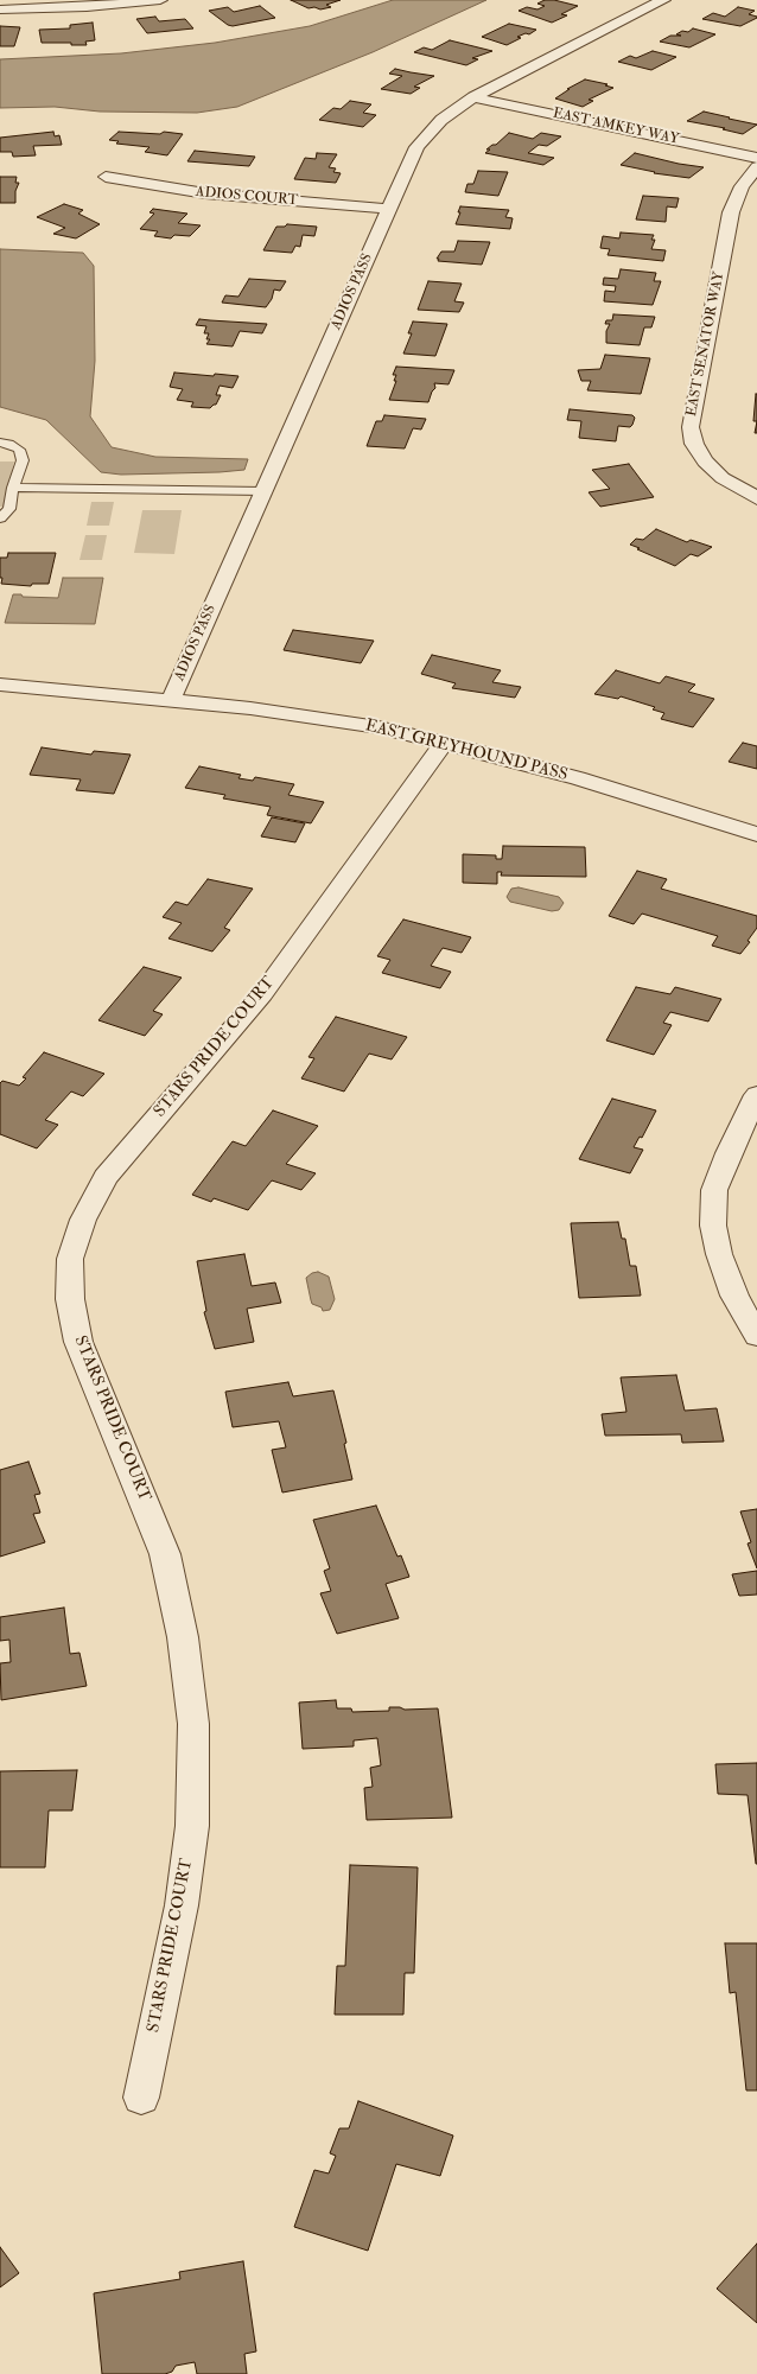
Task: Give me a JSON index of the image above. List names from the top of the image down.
{
  "streets": {
    "street": [
      "EAST AMKEY WAY",
      "ADIOS COURT",
      "ADIOS PASS",
      "EAST SENATOR WAY",
      "EAST GREYHOUND PASS",
      "STARS PRIDE COURT"
    ]
  },
  "crossings": [
    ["EAST AMKEY WAY", "ADIOS PASS"],
    ["ADIOS COURT", "ADIOS PASS"],
    ["ADIOS PASS", "EAST GREYHOUND PASS"],
    ["EAST GREYHOUND PASS", "STARS PRIDE COURT"]
  ]
}
